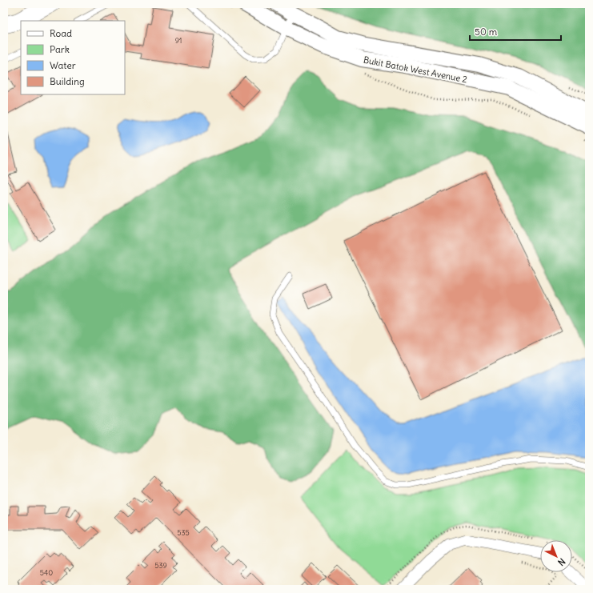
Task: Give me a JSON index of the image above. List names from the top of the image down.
{
  "streets": {
    "main road": ["Bukit Batok West Avenue 2"]
  },
  "house_numbers": [
    "91",
    "535",
    "539",
    "540"
  ],
  "legend": [
    "Road",
    "Park",
    "Water",
    "Building"
  ],
  "scale_bar": "50 m",
  "north": "bottom right"
}
